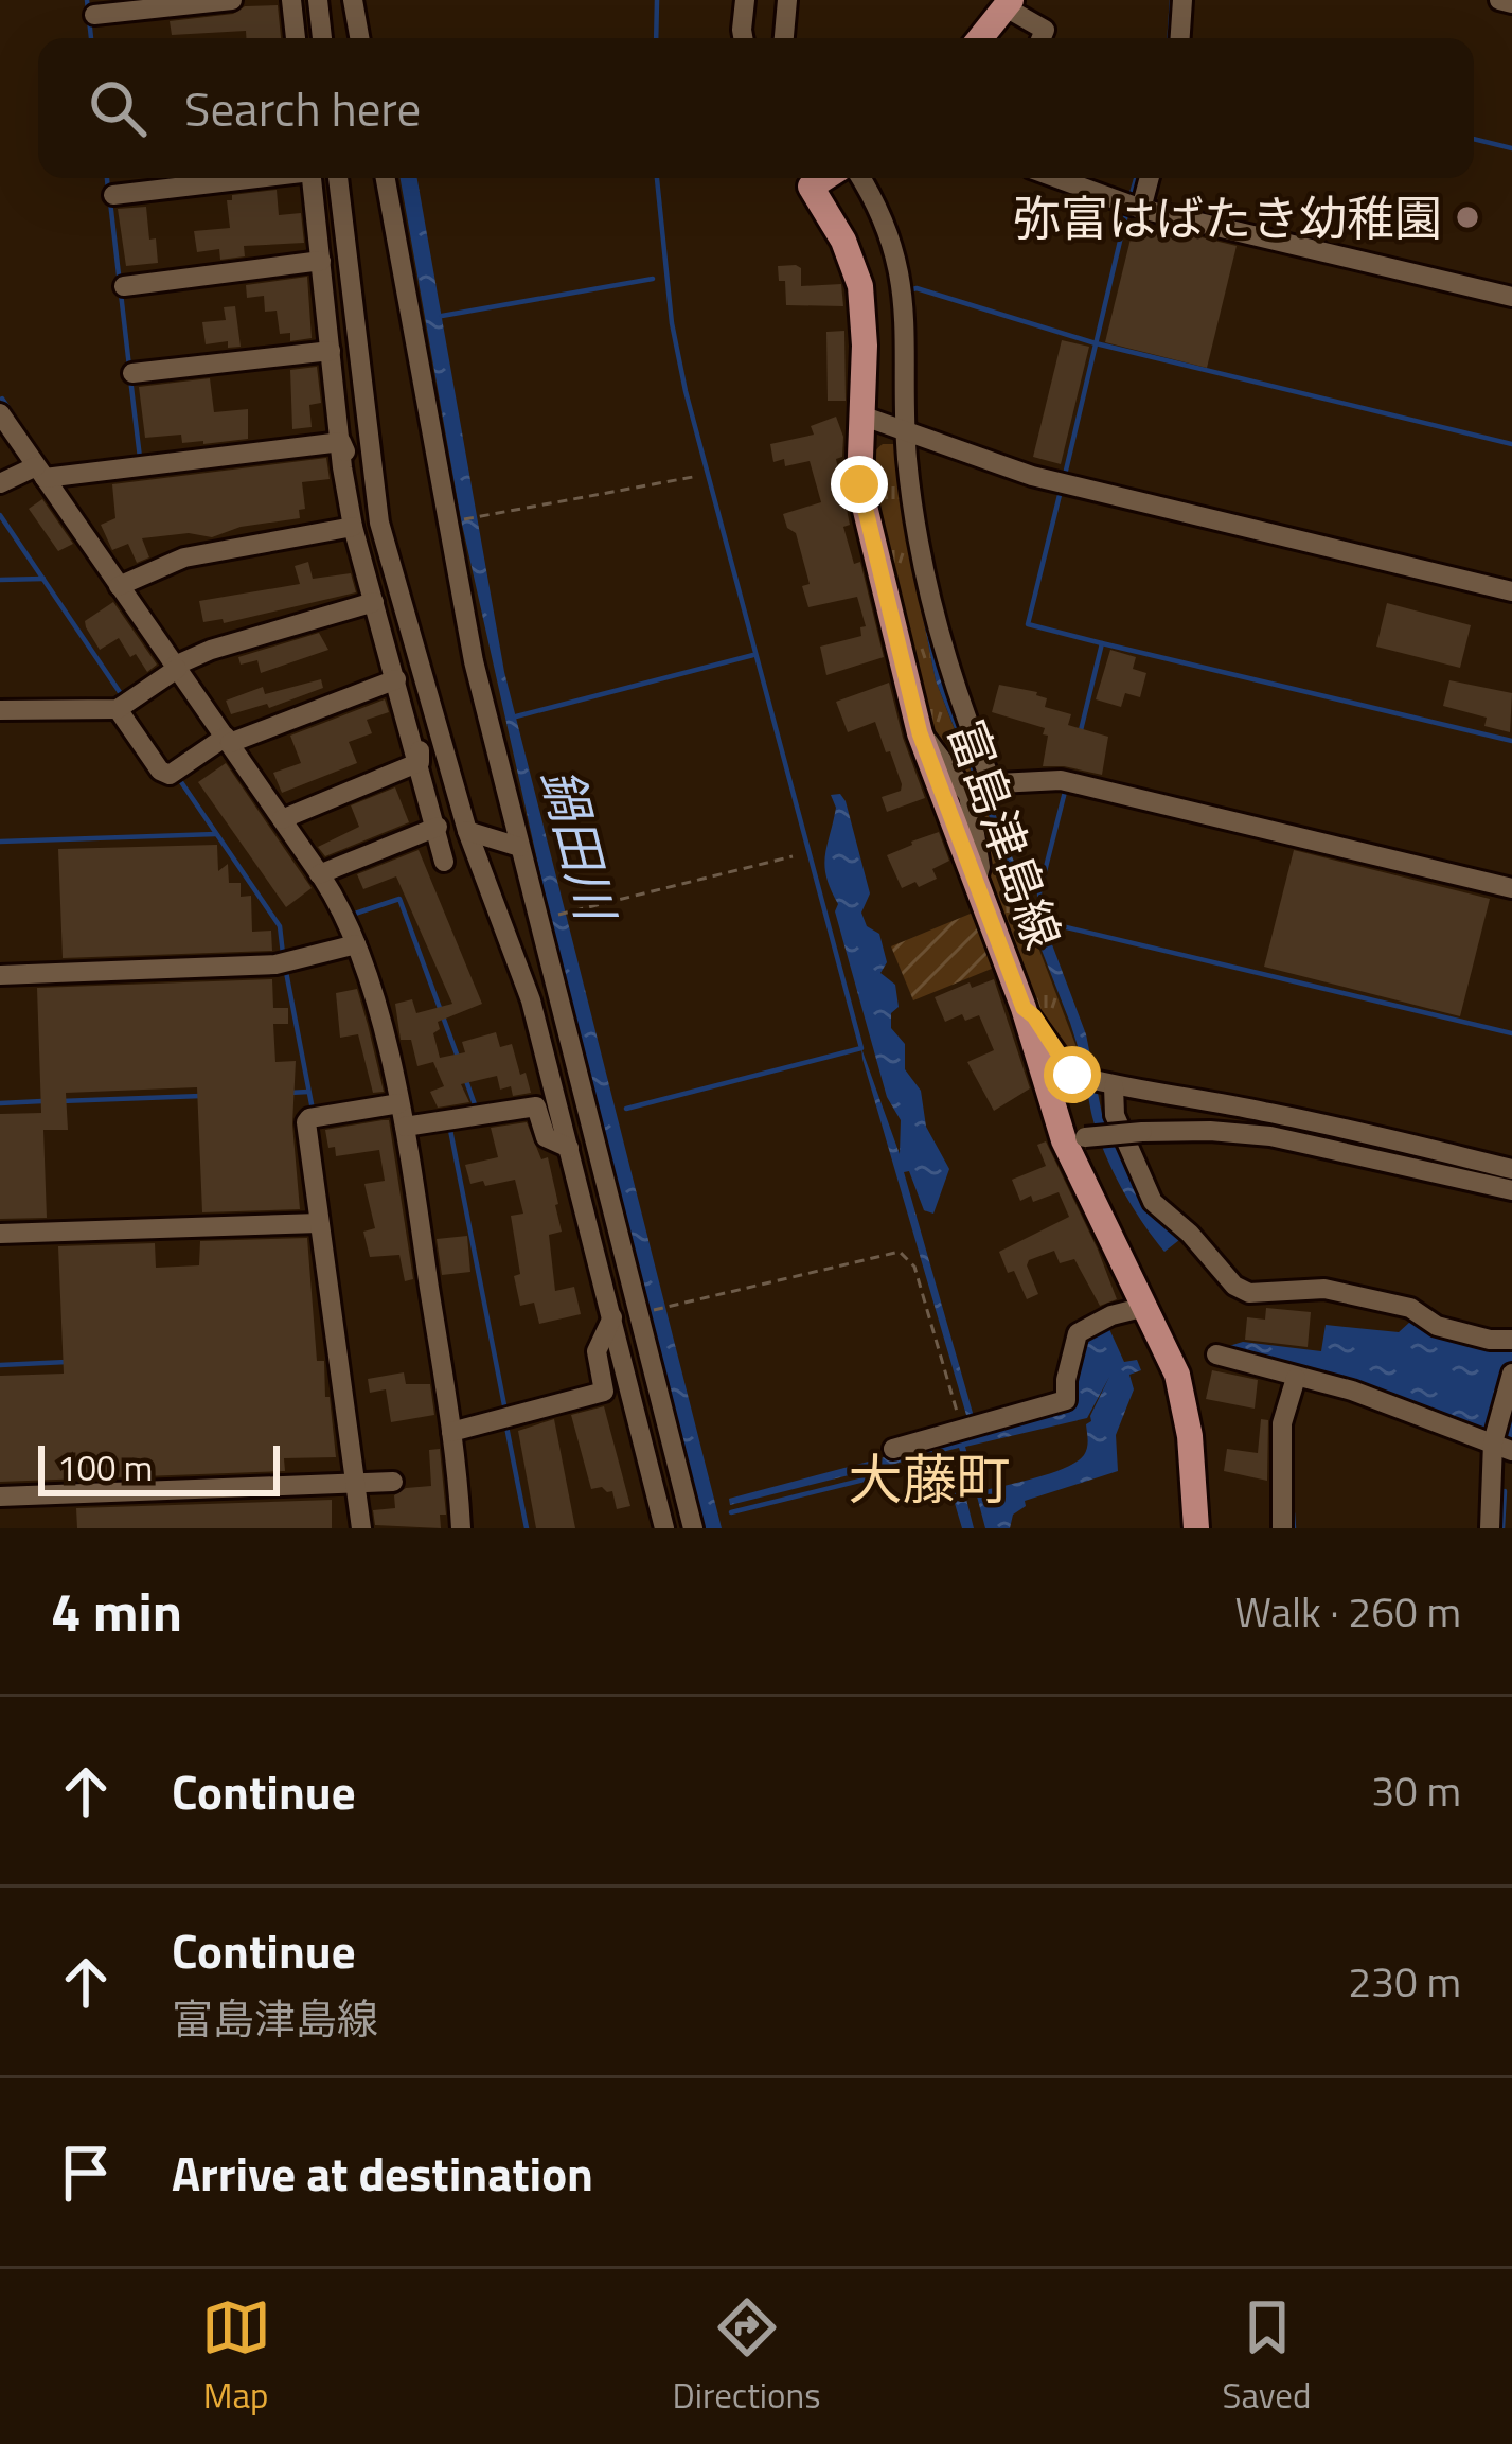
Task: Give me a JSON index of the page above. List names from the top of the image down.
{
  "streets": {
    "main road": ["富島津島線"]
  },
  "districts": ["大藤町"],
  "water": ["鍋田川"],
  "places": ["弥富はばたき幼稚園"],
  "scale_bar": "100 m",
  "page": {
    "search": "Search here",
    "scale": "100 m",
    "heading": ["4 min", "Walk · 260 m"],
    "list": [
      ["Continue", "30 m"],
      ["Continue", "富島津島線", "230 m"],
      "Arrive at destination"
    ],
    "nav": ["Map", "Directions", "Saved"]
  }
}
